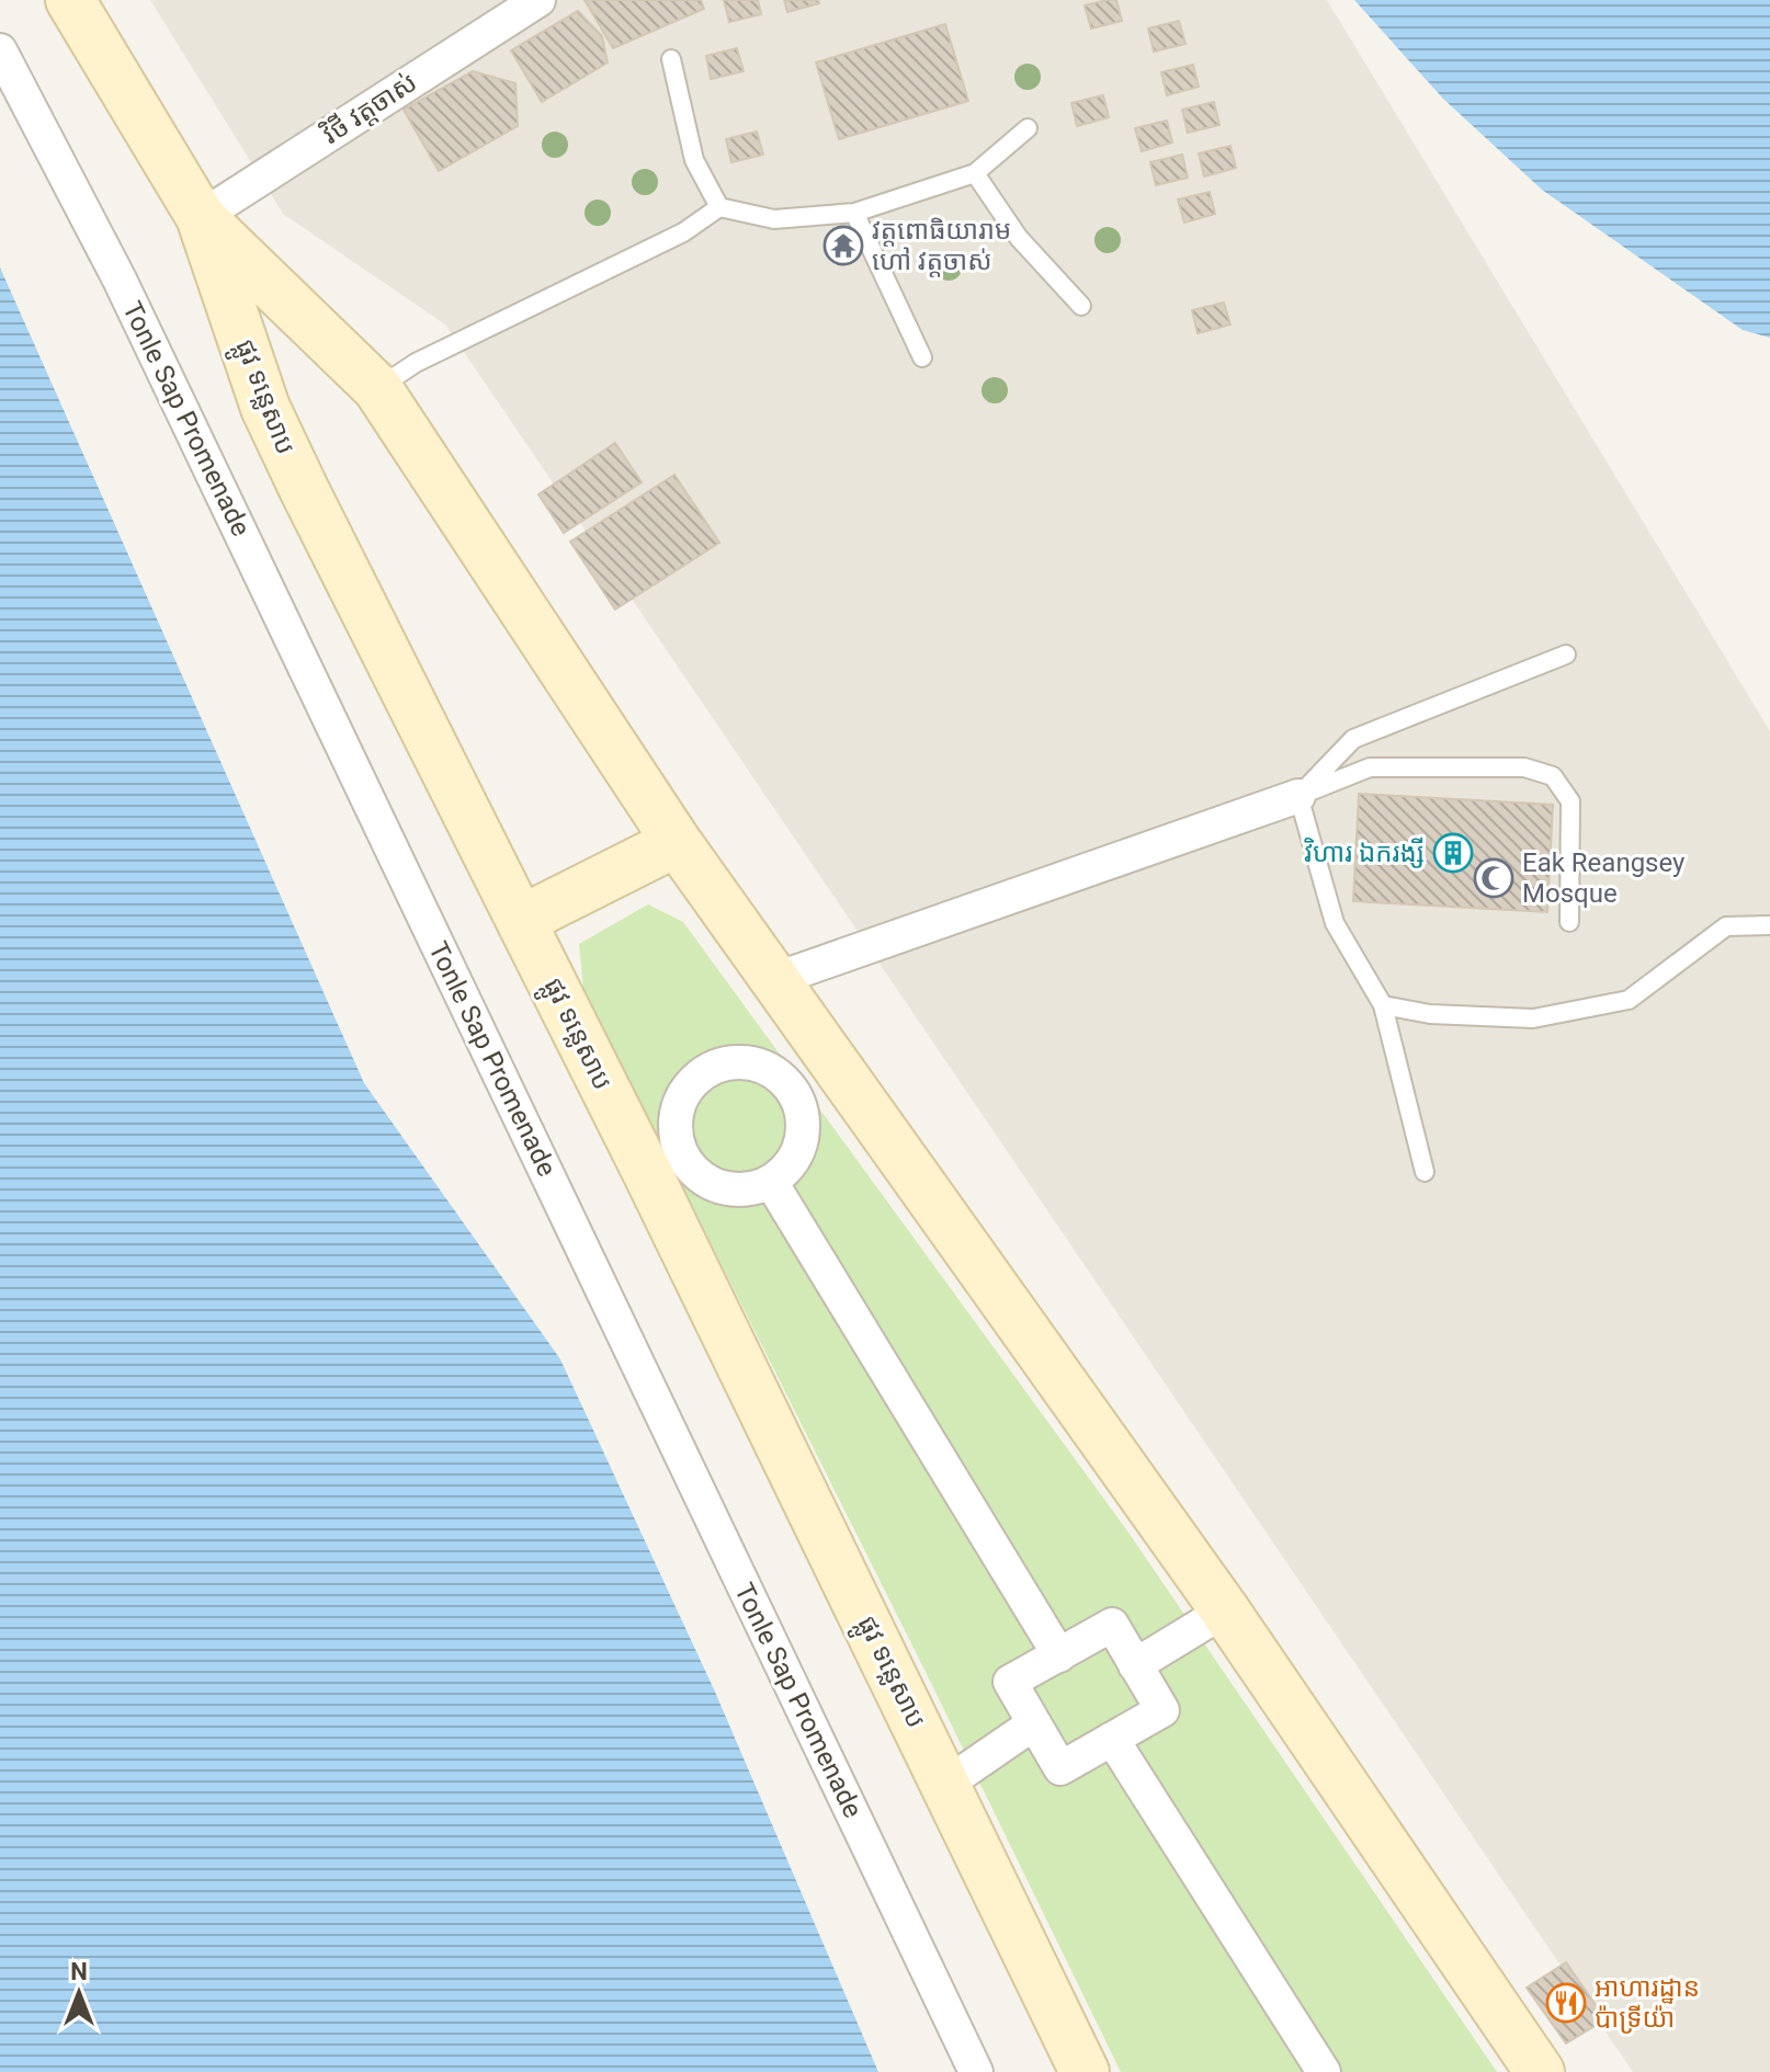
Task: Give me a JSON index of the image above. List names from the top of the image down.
{
  "streets": {
    "street": ["វិថី វត្តចាស់", "ផ្លូវ ទន្លេសាប", "Tonle Sap Promenade"]
  },
  "crossings": [
    ["វិថី វត្តចាស់", "ផ្លូវ ទន្លេសាប"]
  ],
  "places": {
    "temple": ["វត្តពោធិយារាម ហៅ វត្តចាស់"],
    "building": ["វិហារ ឯករង្សី"],
    "mosque": ["Eak Reangsey Mosque"],
    "restaurant": ["អាហារដ្ឋាន ប៉ាទ្រីយ៉ា"]
  },
  "north": "top"
}
